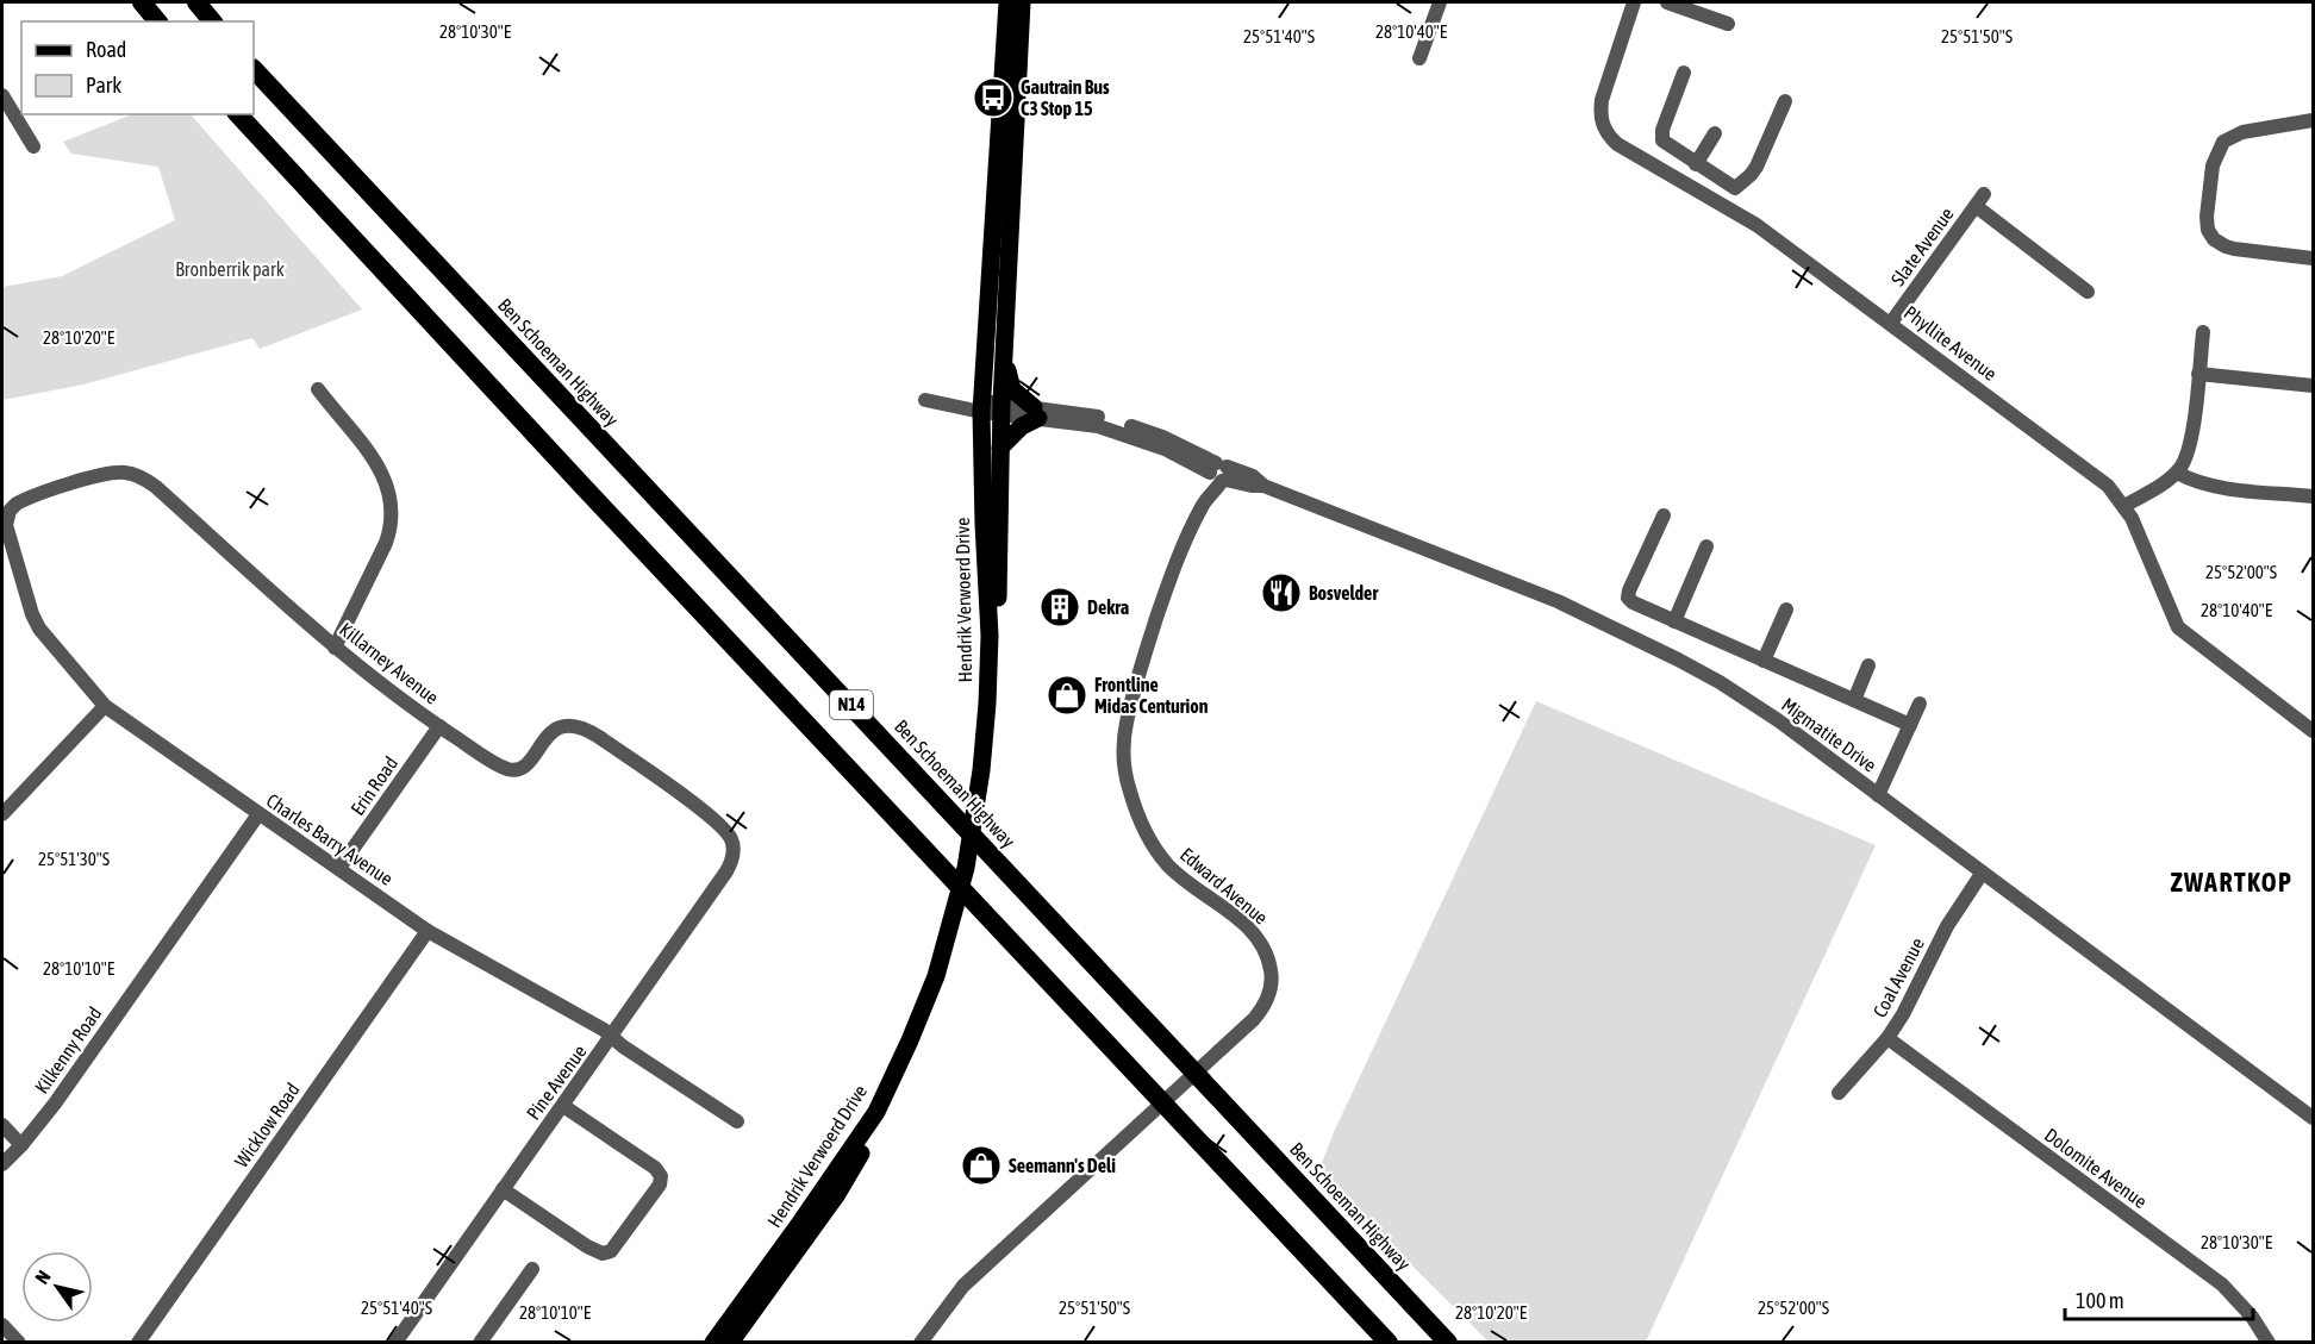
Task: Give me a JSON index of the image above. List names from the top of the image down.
{
  "streets": {
    "highway": ["Ben Schoeman Highway", "N14"],
    "main road": ["Hendrik Verwoerd Drive"],
    "street": [
      "Slate Avenue",
      "Phyllite Avenue",
      "Killarney Avenue",
      "Migmatite Drive",
      "Erin Road",
      "Charles Barry Avenue",
      "Edward Avenue",
      "Coal Avenue",
      "Kilkenny Road",
      "Pine Avenue",
      "Wicklow Road",
      "Dolomite Avenue"
    ]
  },
  "crossings": [
    ["Slate Avenue", "Phyllite Avenue"],
    ["Hendrik Verwoerd Drive", "Migmatite Drive"],
    ["Killarney Avenue", "Erin Road"],
    ["Killarney Avenue", "Charles Barry Avenue"],
    ["Killarney Avenue", "Pine Avenue"],
    ["Migmatite Drive", "Edward Avenue"],
    ["Migmatite Drive", "Coal Avenue"],
    ["Erin Road", "Charles Barry Avenue"],
    ["Charles Barry Avenue", "Kilkenny Road"],
    ["Charles Barry Avenue", "Pine Avenue"],
    ["Charles Barry Avenue", "Wicklow Road"],
    ["Coal Avenue", "Dolomite Avenue"]
  ],
  "districts": ["ZWARTKOP"],
  "parks": ["Bronberrik park"],
  "places": {
    "bus stop": ["Gautrain Bus C3 Stop 15"],
    "restaurant": ["Bosvelder"],
    "building": ["Dekra"],
    "shop": ["Frontline Midas Centurion", "Seemann's Deli"]
  },
  "legend": ["Road", "Park"],
  "scale_bar": "100 m",
  "north": "top left",
  "coordinates": [
    "28°10'30\"E",
    "28°10'40\"E",
    "25°51'40\"S",
    "25°51'50\"S",
    "28°10'20\"E",
    "25°52'00\"S",
    "25°51'30\"S",
    "28°10'10\"E"
  ]
}
